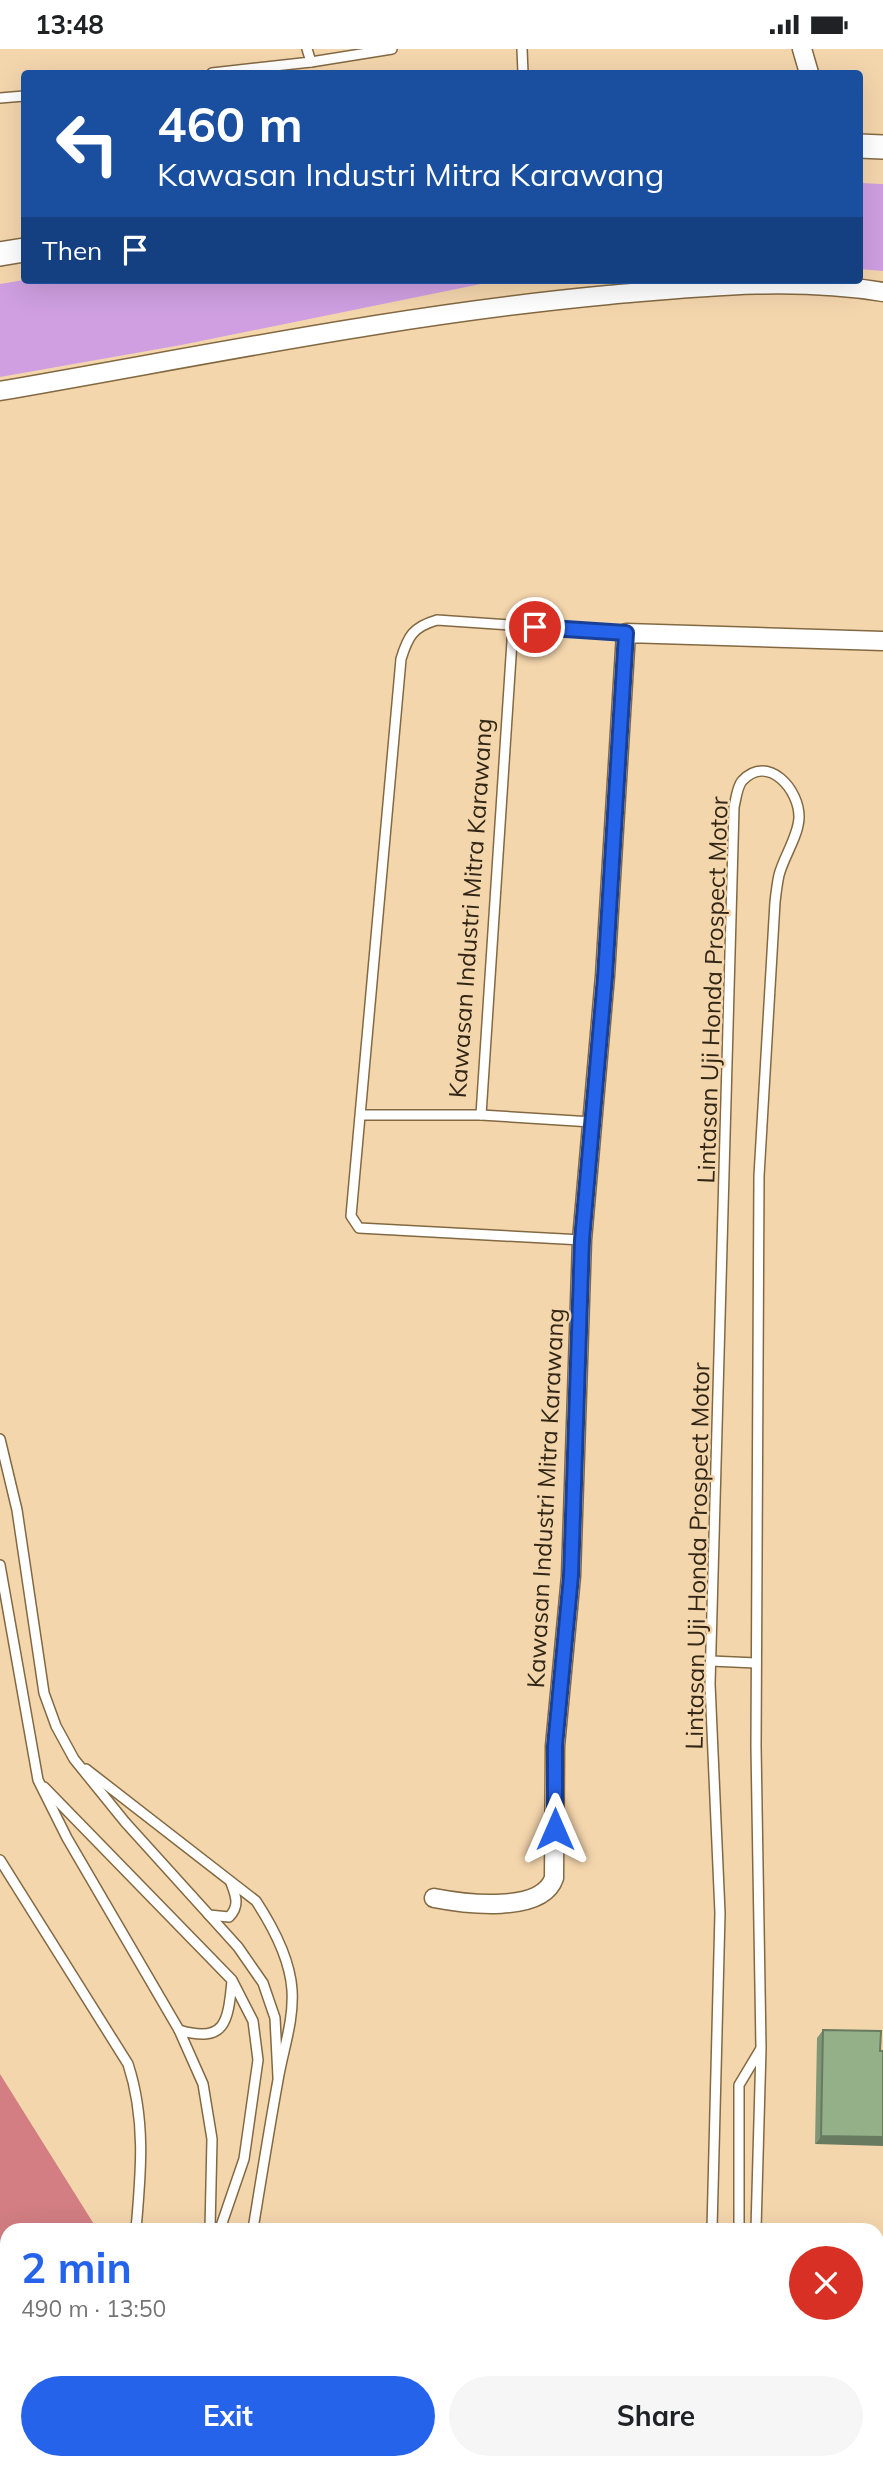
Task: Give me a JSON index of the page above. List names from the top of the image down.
{
  "streets": {
    "street": ["Kawasan Industri Mitra Karawang"],
    "lane": ["Lintasan Uji Honda Prospect Motor"]
  },
  "page": {
    "status": "13:48",
    "turn": ["460 m", "Kawasan Industri Mitra Karawang"],
    "then": "Then",
    "heading": ["2 min", "490 m · 13:50"],
    "buttons": ["Exit", "Share"]
  }
}
